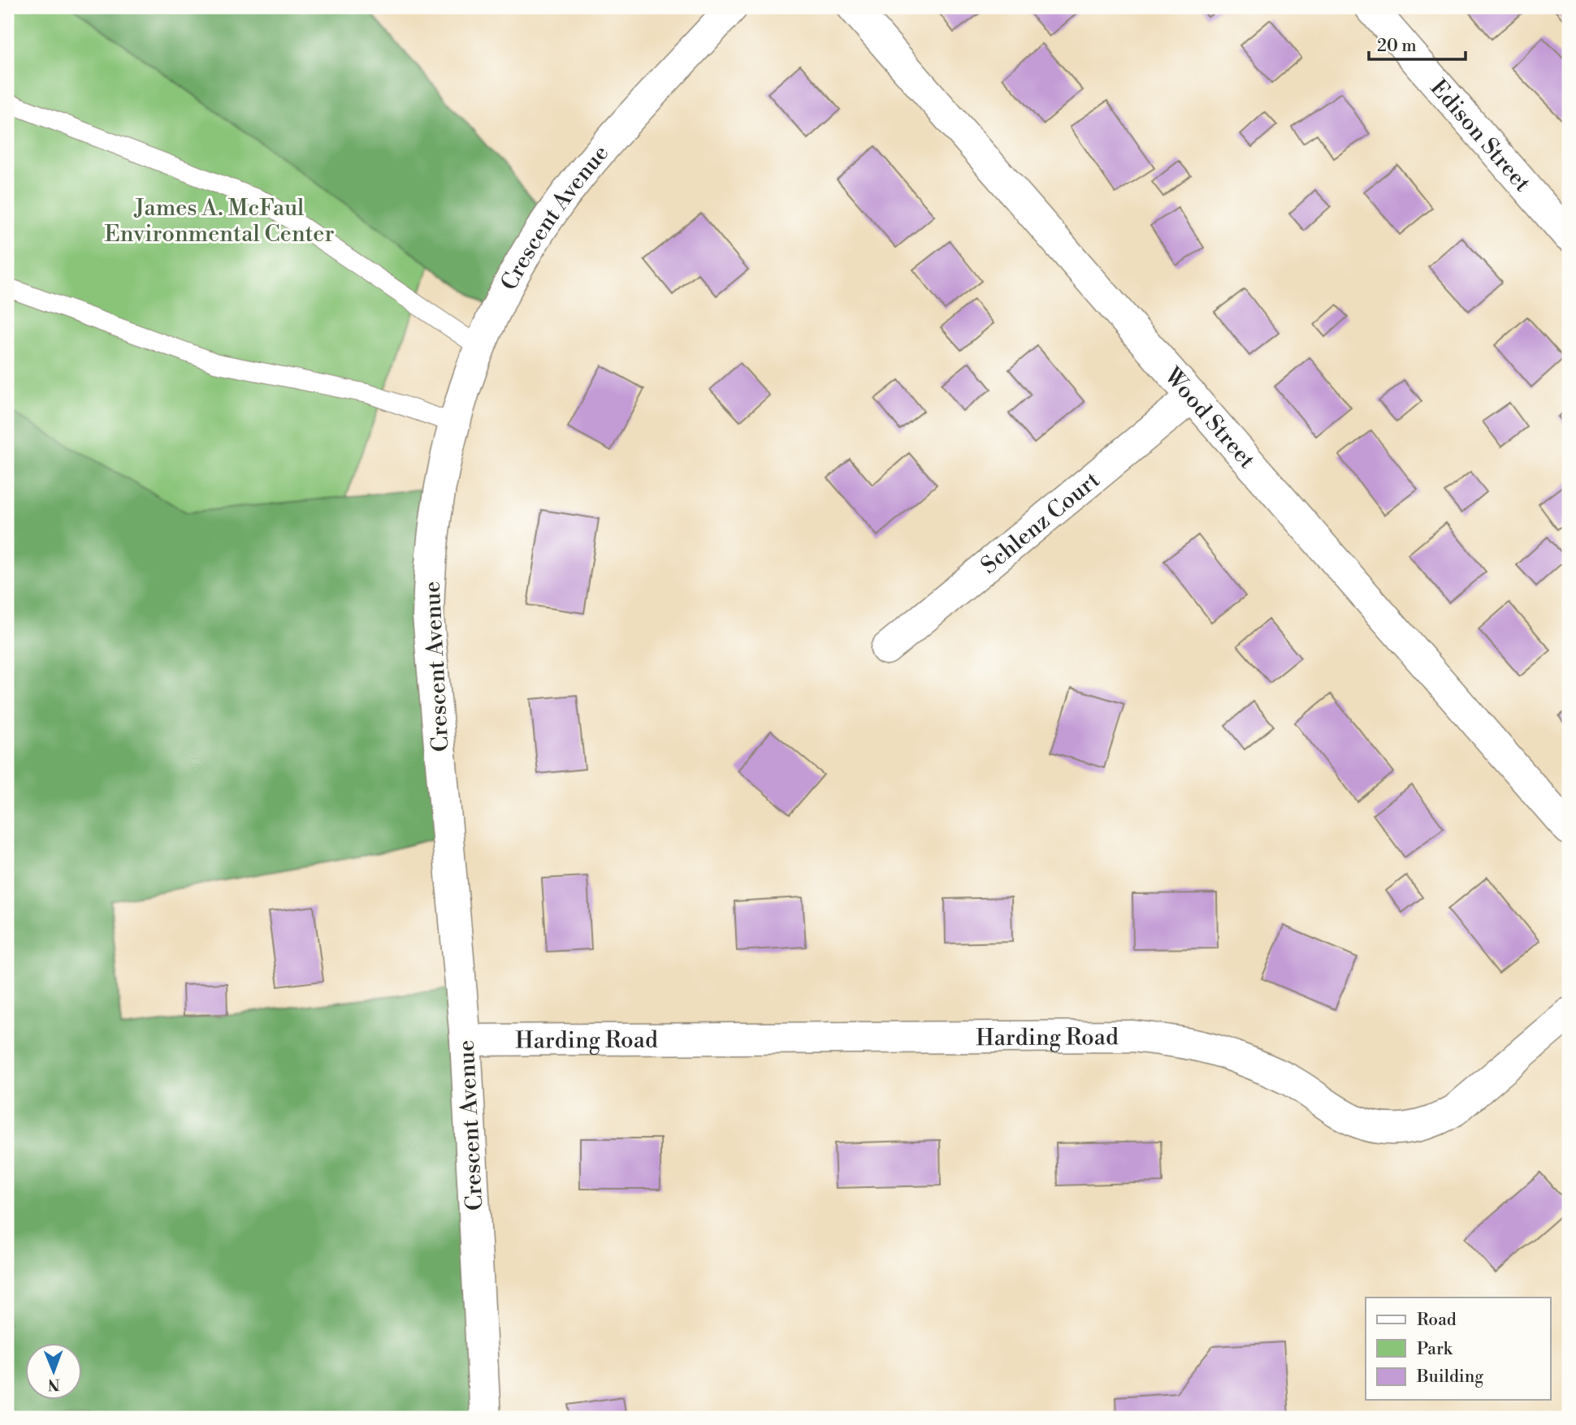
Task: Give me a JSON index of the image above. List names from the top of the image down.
{
  "streets": {
    "street": [
      "Edison Street",
      "Crescent Avenue",
      "Wood Street",
      "Schlenz Court",
      "Harding Road"
    ]
  },
  "crossings": [
    ["Crescent Avenue", "Harding Road"],
    ["Wood Street", "Schlenz Court"]
  ],
  "parks": ["James A. McFaul Environmental Center"],
  "legend": ["Road", "Park", "Building"],
  "scale_bar": "20 m",
  "north": "bottom"
}
